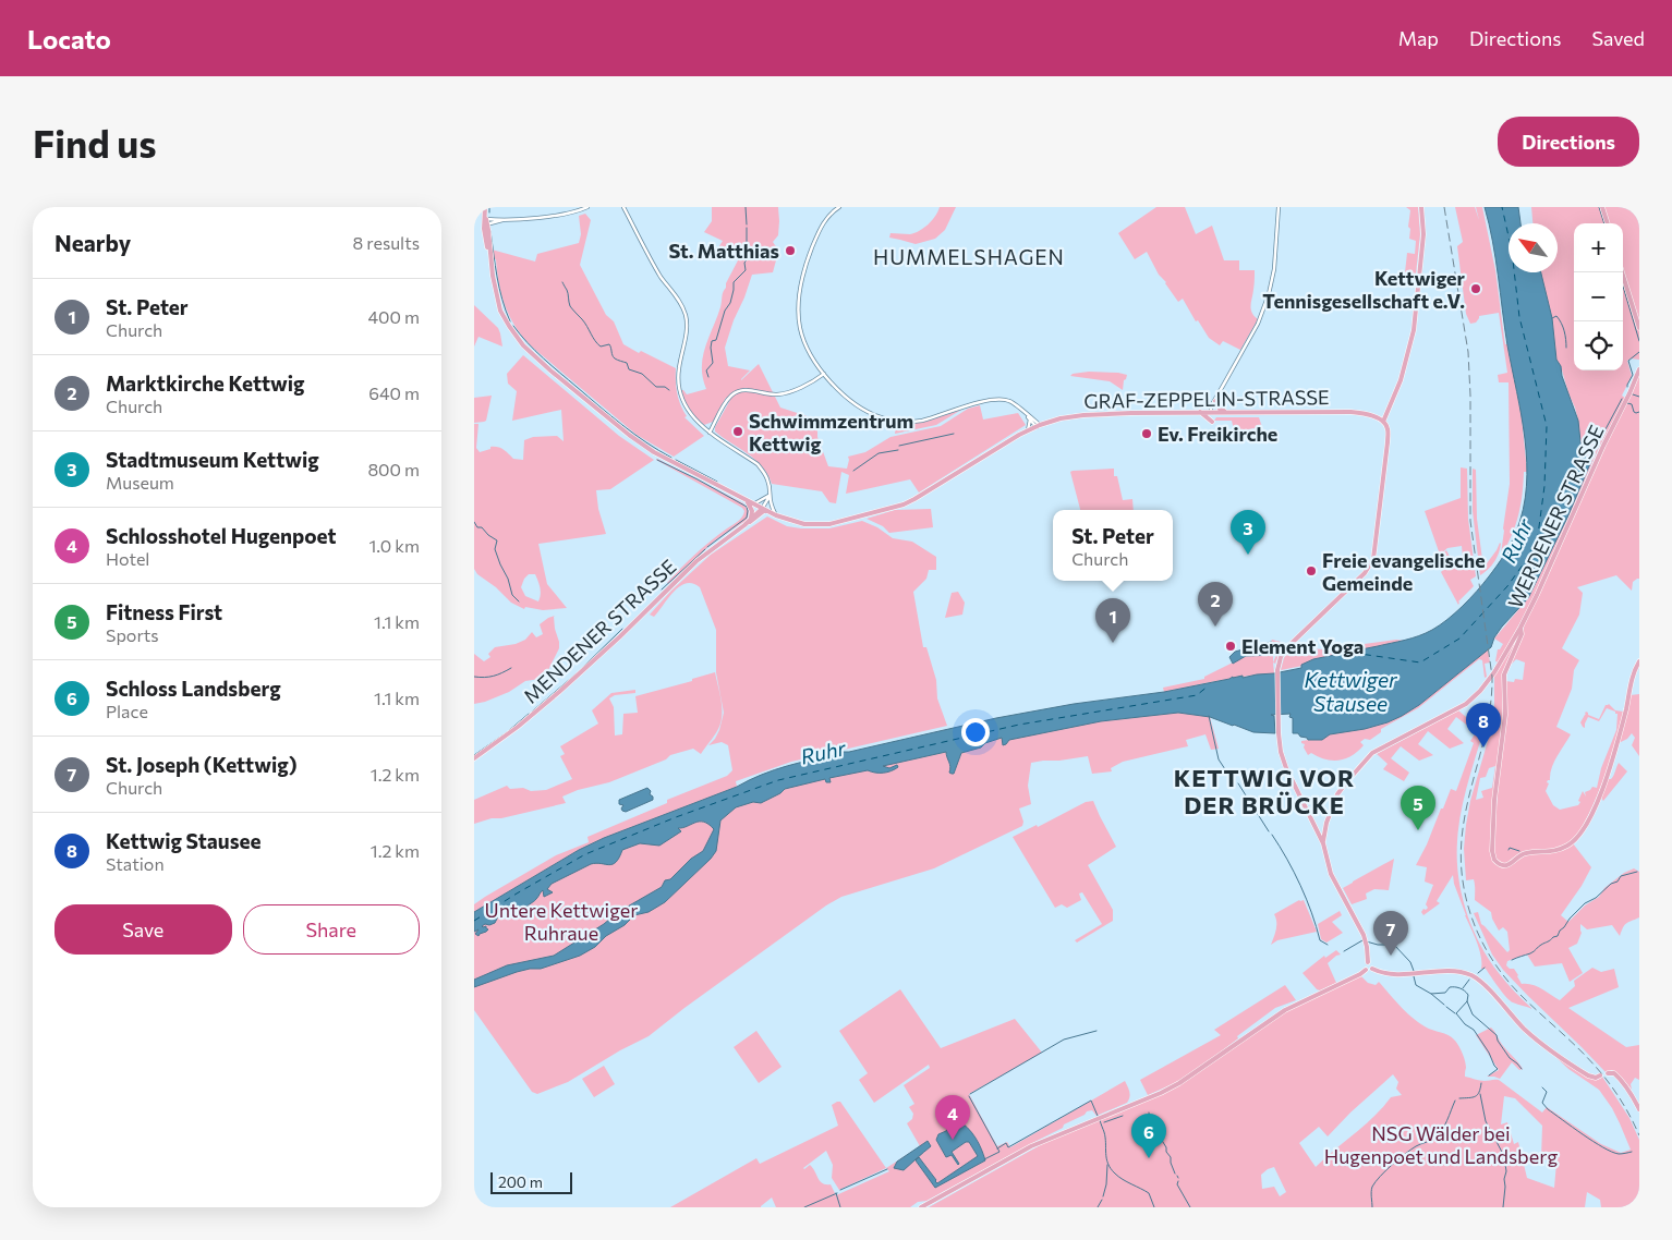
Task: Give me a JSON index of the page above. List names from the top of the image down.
{
  "streets": {
    "main road": ["GRAF-ZEPPELIN-STRASSE", "WERDENER STRASSE", "MENDENER STRASSE"]
  },
  "crossings": [
    ["GRAF-ZEPPELIN-STRASSE", "MENDENER STRASSE"]
  ],
  "districts": ["HUMMELSHAGEN", "KETTWIG VOR DER BRÜCKE"],
  "water": ["Ruhr", "Kettwiger Stausee"],
  "parks": ["Untere Kettwiger Ruhraue", "NSG Wälder bei Hugenpoet und Landsberg"],
  "places": [
    "St. Matthias",
    "Kettwiger Tennisgesellschaft e.V.",
    "Schwimmzentrum Kettwig",
    "Ev. Freikirche",
    "Freie evangelische Gemeinde",
    "Element Yoga"
  ],
  "scale_bar": "200 m",
  "north": "top left",
  "page": {
    "header": "Locato",
    "nav": ["Map", "Directions", "Saved"],
    "buttons": [
      "Directions",
      ["Save", "Share"]
    ],
    "title": "Find us",
    "heading": ["Nearby", "8 results"],
    "map_buttons": ["+", "−"],
    "list": [
      {
        "mark": "1",
        "name": "St. Peter",
        "note": "Church",
        "value": "400 m"
      },
      {
        "mark": "2",
        "name": "Marktkirche Kettwig",
        "note": "Church",
        "value": "640 m"
      },
      {
        "mark": "3",
        "name": "Stadtmuseum Kettwig",
        "note": "Museum",
        "value": "800 m"
      },
      {
        "mark": "4",
        "name": "Schlosshotel Hugenpoet",
        "note": "Hotel",
        "value": "1.0 km"
      },
      {
        "mark": "5",
        "name": "Fitness First",
        "note": "Sports",
        "value": "1.1 km"
      },
      {
        "mark": "6",
        "name": "Schloss Landsberg",
        "note": "Place",
        "value": "1.1 km"
      },
      {
        "mark": "7",
        "name": "St. Joseph (Kettwig)",
        "note": "Church",
        "value": "1.2 km"
      },
      {
        "mark": "8",
        "name": "Kettwig Stausee",
        "note": "Station",
        "value": "1.2 km"
      }
    ],
    "popup": ["St. Peter", "Church"],
    "pins": [
      "3",
      "2",
      "1",
      "8",
      "5",
      "7",
      "4",
      "6"
    ],
    "scale": "200 m"
  }
}
